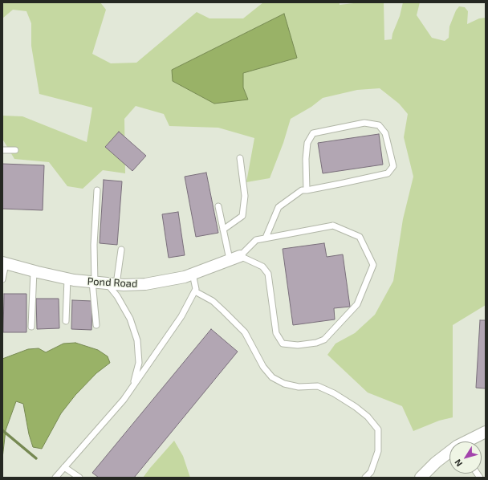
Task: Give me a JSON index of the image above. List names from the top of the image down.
{
  "streets": {
    "street": ["Pond Road"]
  },
  "north": "bottom left"
}
